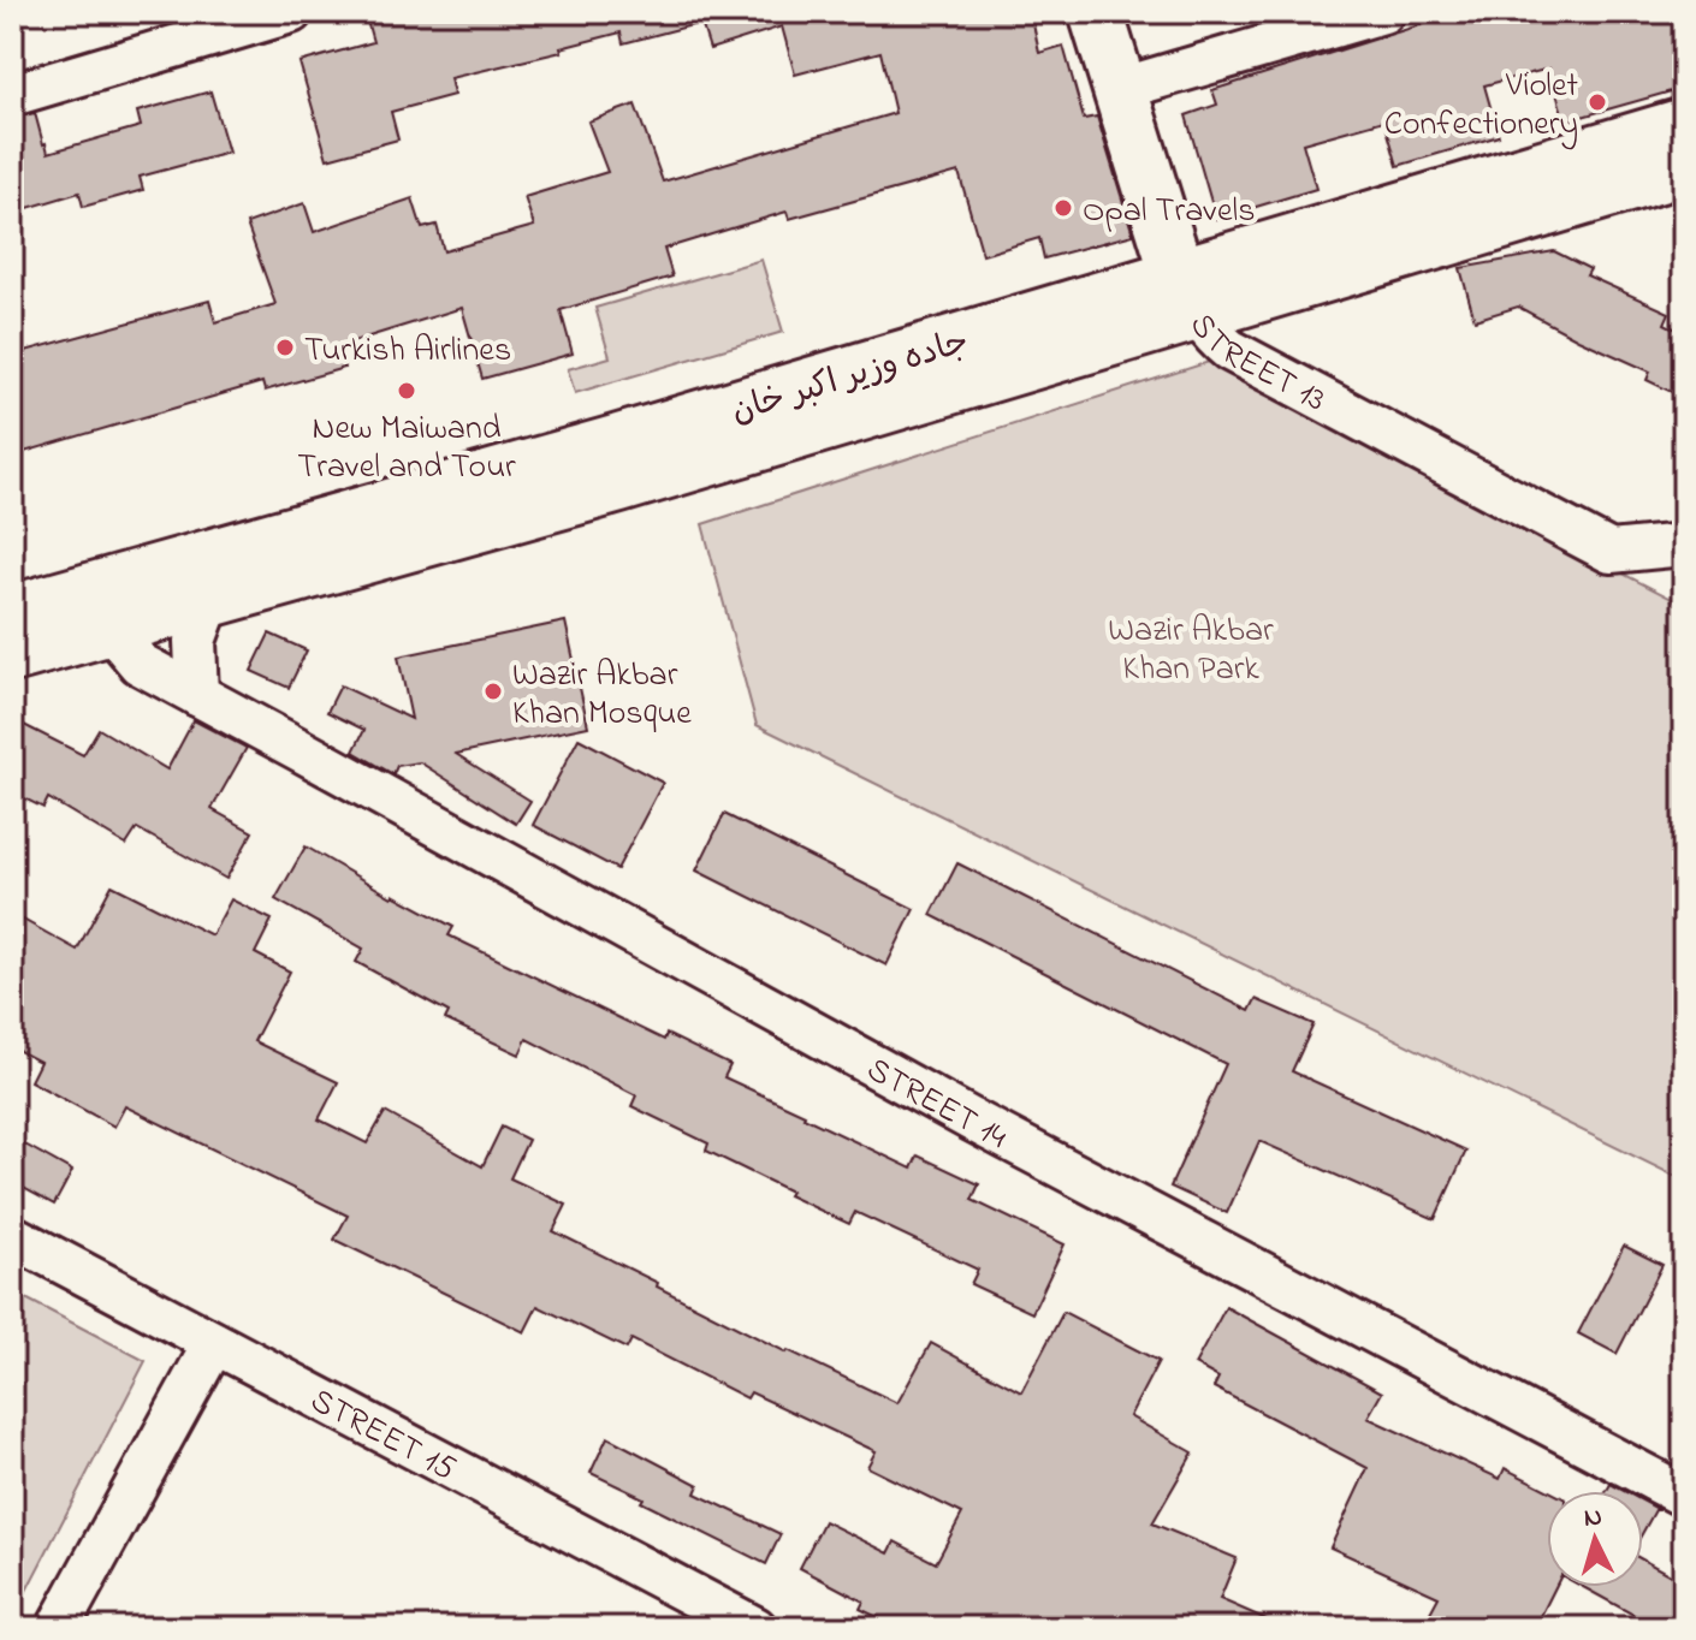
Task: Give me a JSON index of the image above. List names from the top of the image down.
{
  "streets": {
    "main road": ["STREET 13", "جاده وزیر اکبر خان"],
    "street": ["STREET 14", "STREET 15"]
  },
  "crossings": [
    ["STREET 13", "جاده وزیر اکبر خان"]
  ],
  "parks": ["Wazir Akbar Khan Park"],
  "places": [
    "Violet Confectionery",
    "Opal Travels",
    "Turkish Airlines",
    "New Maiwand Travel and Tour",
    "Wazir Akbar Khan Mosque"
  ],
  "north": "top"
}
